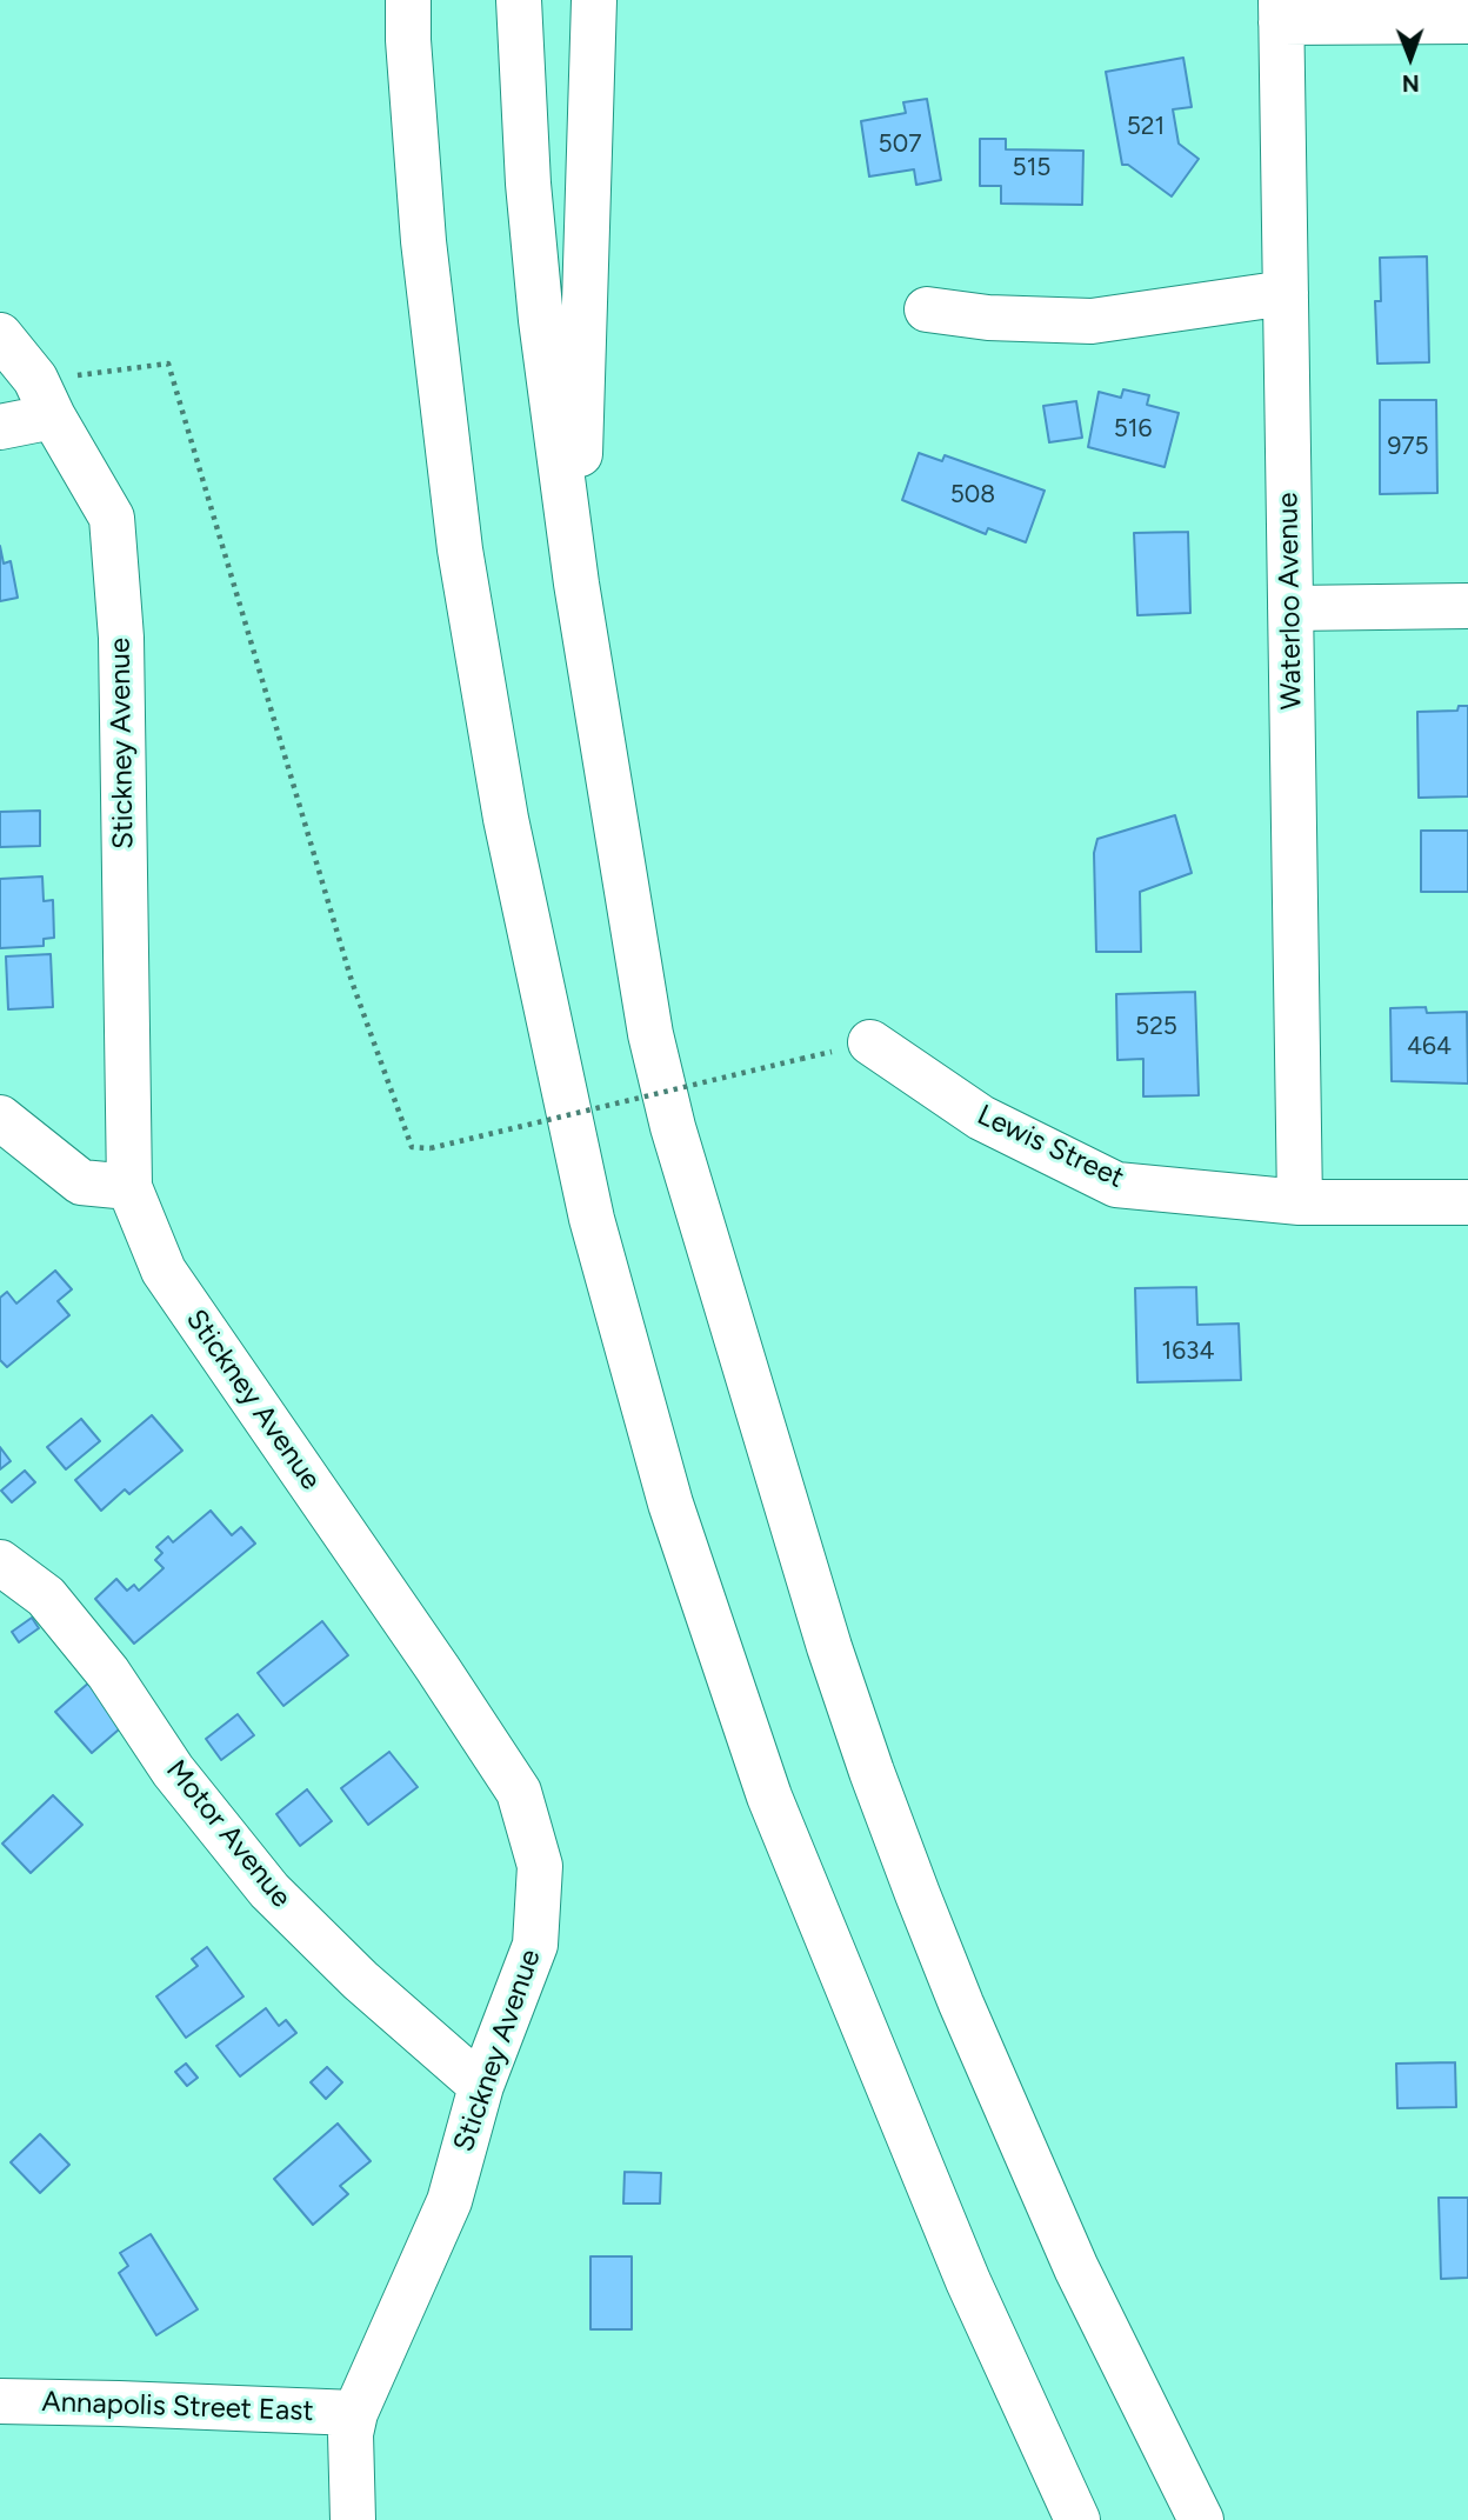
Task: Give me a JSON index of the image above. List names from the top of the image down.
{
  "streets": {
    "main road": [
      "Waterloo Avenue",
      "Stickney Avenue",
      "Lewis Street",
      "Motor Avenue",
      "Annapolis Street East"
    ]
  },
  "crossings": [
    ["Waterloo Avenue", "Lewis Street"],
    ["Stickney Avenue", "Motor Avenue"],
    ["Stickney Avenue", "Annapolis Street East"]
  ],
  "house_numbers": [
    "521",
    "507",
    "515",
    "516",
    "975",
    "508",
    "525",
    "464",
    "1634"
  ],
  "north": "bottom"
}
